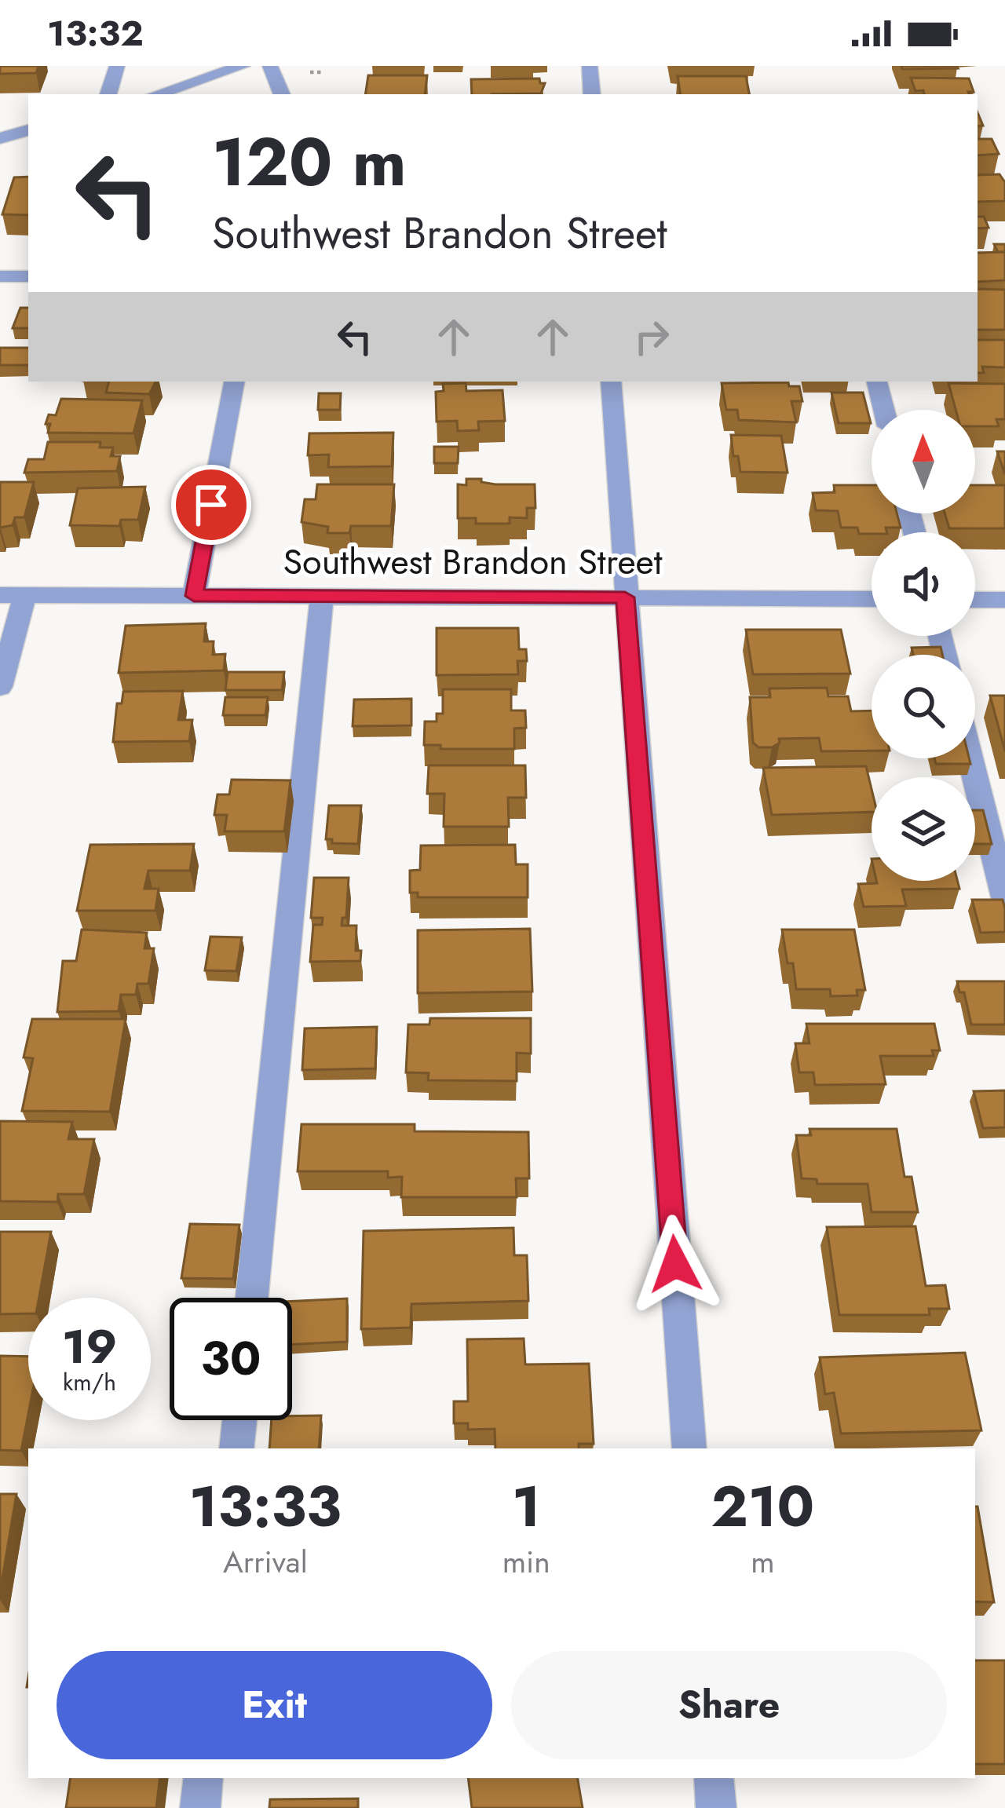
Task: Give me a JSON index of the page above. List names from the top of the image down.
{
  "streets": {
    "street": ["Southwest Brandon Street"]
  },
  "north": "top",
  "page": {
    "status": "13:32",
    "turn": ["120 m", "Southwest Brandon Street"],
    "speed": "19 km/h",
    "limit": "30",
    "eta": [
      "13:33",
      "Arrival",
      "1",
      "min",
      "210",
      "m"
    ],
    "buttons": ["Exit", "Share"]
  }
}
